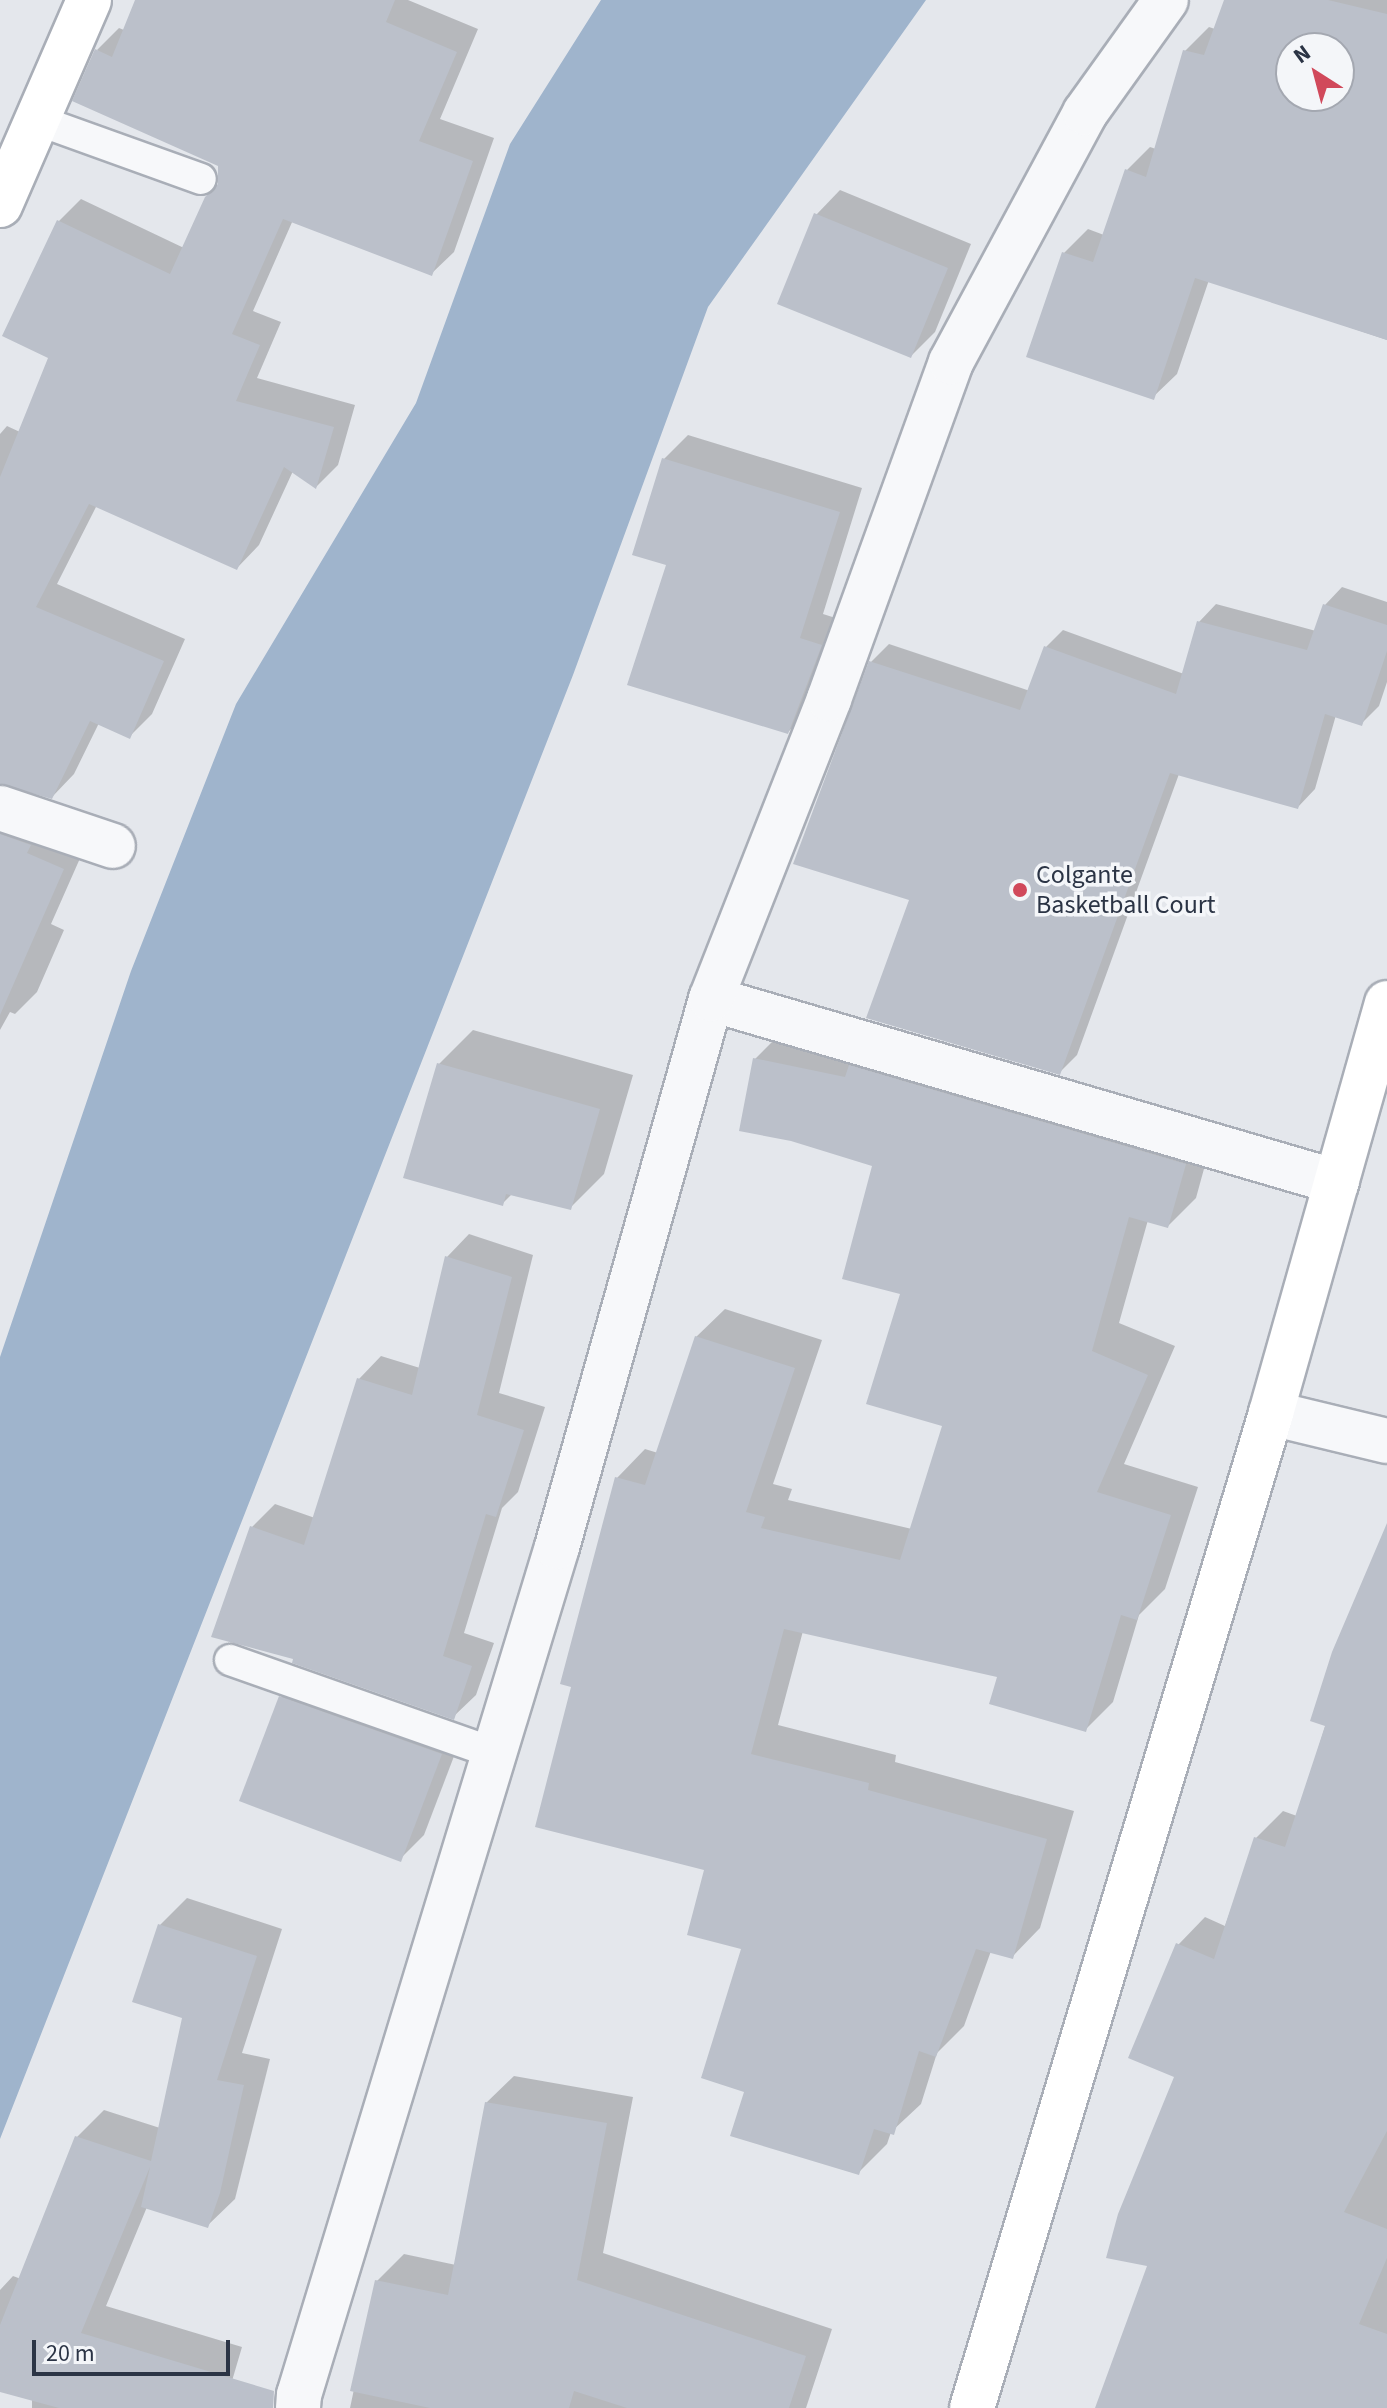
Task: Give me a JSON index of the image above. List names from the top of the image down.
{
  "places": ["Colgante Basketball Court"],
  "scale_bar": "20 m",
  "north": "top left"
}
